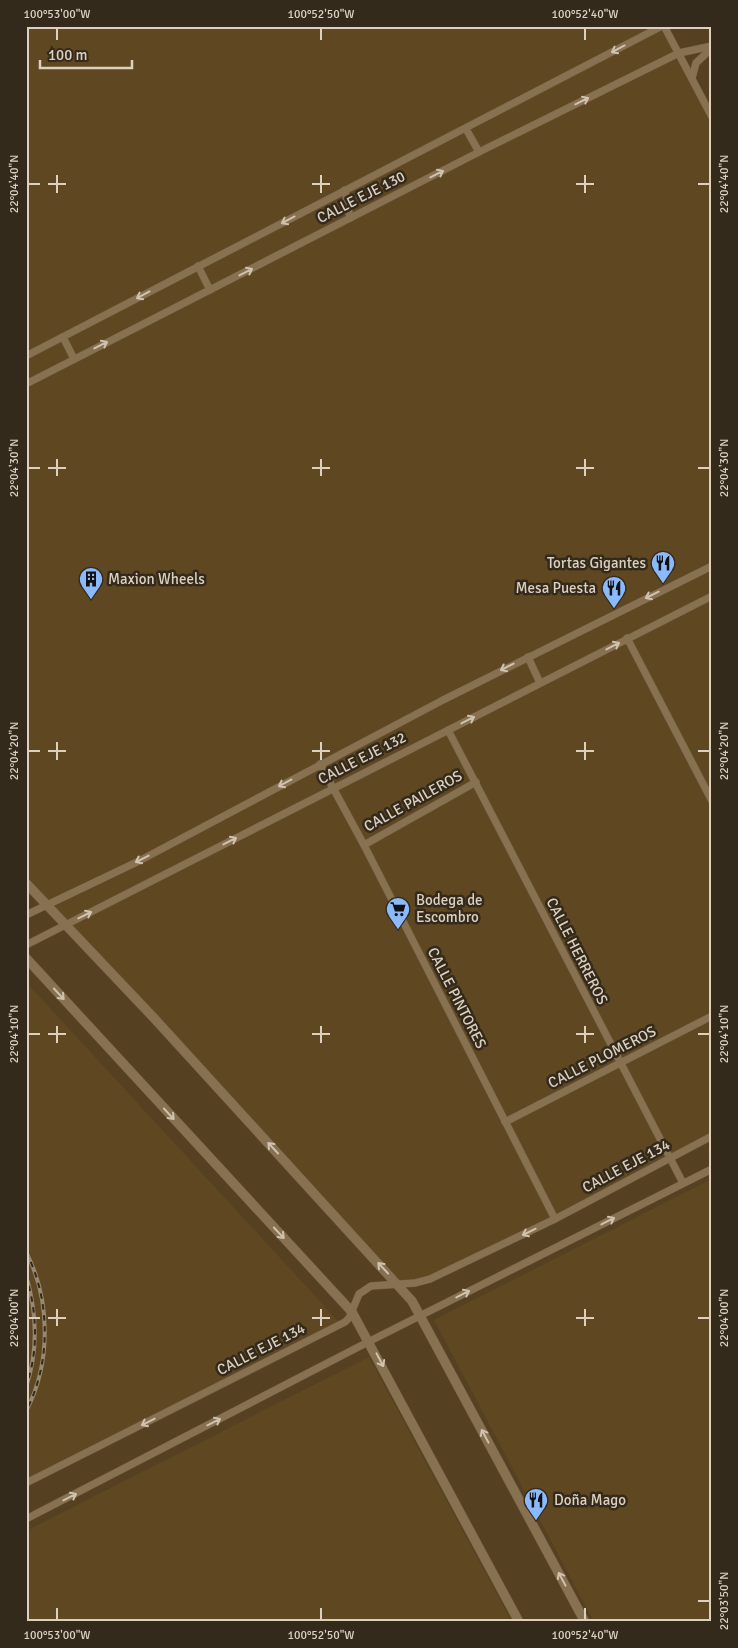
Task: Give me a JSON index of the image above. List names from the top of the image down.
{
  "streets": {
    "street": [
      "CALLE EJE 130",
      "CALLE EJE 132",
      "CALLE PAILEROS",
      "CALLE HERREROS",
      "CALLE PINTORES",
      "CALLE PLOMEROS",
      "CALLE EJE 134"
    ]
  },
  "crossings": [
    ["CALLE EJE 132", "CALLE HERREROS"],
    ["CALLE EJE 132", "CALLE PINTORES"],
    ["CALLE PAILEROS", "CALLE HERREROS"],
    ["CALLE PAILEROS", "CALLE PINTORES"],
    ["CALLE HERREROS", "CALLE PLOMEROS"],
    ["CALLE HERREROS", "CALLE EJE 134"],
    ["CALLE PINTORES", "CALLE PLOMEROS"],
    ["CALLE PINTORES", "CALLE EJE 134"]
  ],
  "places": {
    "restaurant": ["Tortas Gigantes", "Mesa Puesta", "Doña Mago"],
    "building": ["Maxion Wheels"],
    "supermarket": ["Bodega de Escombro"]
  },
  "scale_bar": "100 m",
  "coordinates": [
    "100°53'00\"W",
    "100°52'50\"W",
    "100°52'40\"W",
    "22°04'40\"N",
    "22°04'30\"N",
    "22°04'20\"N",
    "22°04'10\"N",
    "22°04'00\"N",
    "22°03'50\"N"
  ]
}
